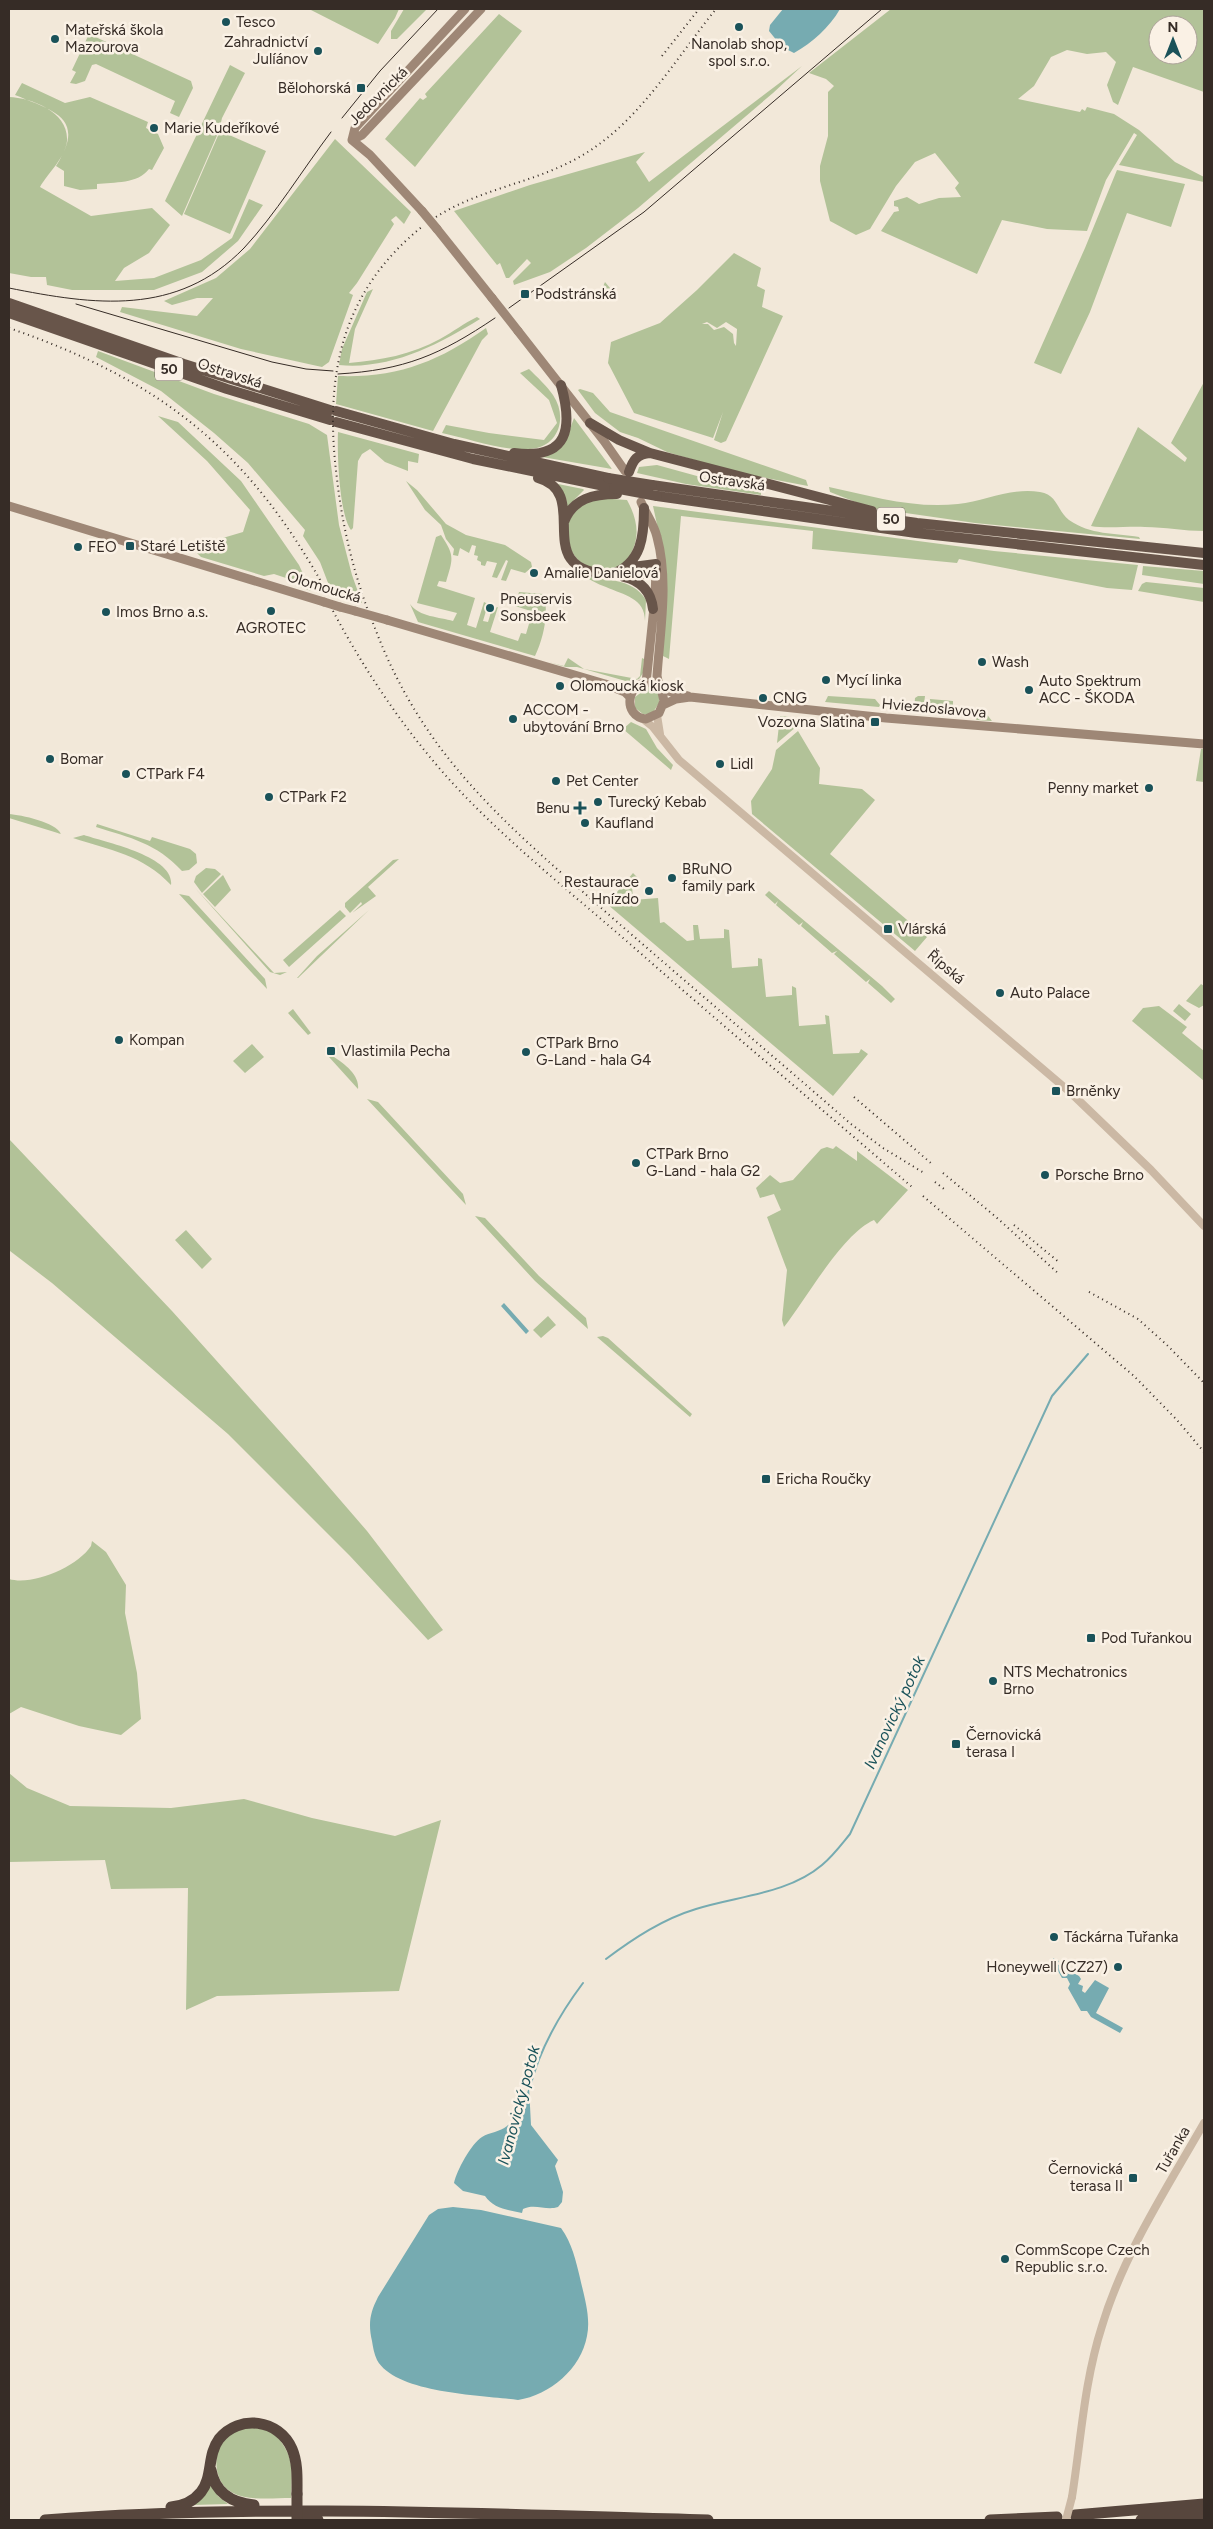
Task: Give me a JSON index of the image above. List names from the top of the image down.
{
  "streets": {
    "highway": ["50", "Ostravská"],
    "main road": ["Jedovnická", "Olomoucká", "Hviezdoslavova"],
    "street": ["Řípská", "Tuřanka"]
  },
  "crossings": [
    ["50", "Ostravská"],
    ["Olomoucká", "Hviezdoslavova"],
    ["Olomoucká", "Řípská"],
    ["Hviezdoslavova", "Řípská"]
  ],
  "water": ["Ivanovický potok"],
  "places": {
    "other": [
      "Tesco",
      "Nanolab shop, spol s.r.o.",
      "Mateřská škola Mazourova",
      "Zahradnictví Julíánov",
      "Marie Kudeříkové",
      "FEO",
      "Amalie Danielová",
      "Pneuservis Sonsbeek",
      "AGROTEC",
      "Imos Brno a.s.",
      "Wash",
      "Mycí linka",
      "Olomoucká kiosk",
      "Auto Spektrum ACC - ŠKODA",
      "CNG",
      "ACCOM - ubytování Brno",
      "Bomar",
      "Lidl",
      "CTPark F4",
      "Pet Center",
      "Penny market",
      "CTPark F2",
      "Turecký Kebab",
      "Kaufland",
      "BRuNO family park",
      "Restaurace Hnízdo",
      "Auto Palace",
      "Kompan",
      "CTPark Brno G-Land - hala G4",
      "CTPark Brno G-Land - hala G2",
      "Porsche Brno",
      "NTS Mechatronics Brno",
      "Táckárna Tuřanka",
      "Honeywell (CZ27)",
      "CommScope Czech Republic s.r.o."
    ],
    "transit": [
      "Bělohorská",
      "Podstránská",
      "Staré Letiště",
      "Vozovna Slatina",
      "Vlárská",
      "Vlastimila Pecha",
      "Brněnky",
      "Ericha Roučky",
      "Pod Tuřankou",
      "Černovická terasa I",
      "Černovická terasa II"
    ],
    "health": ["Benu"]
  },
  "north": "top"
}
